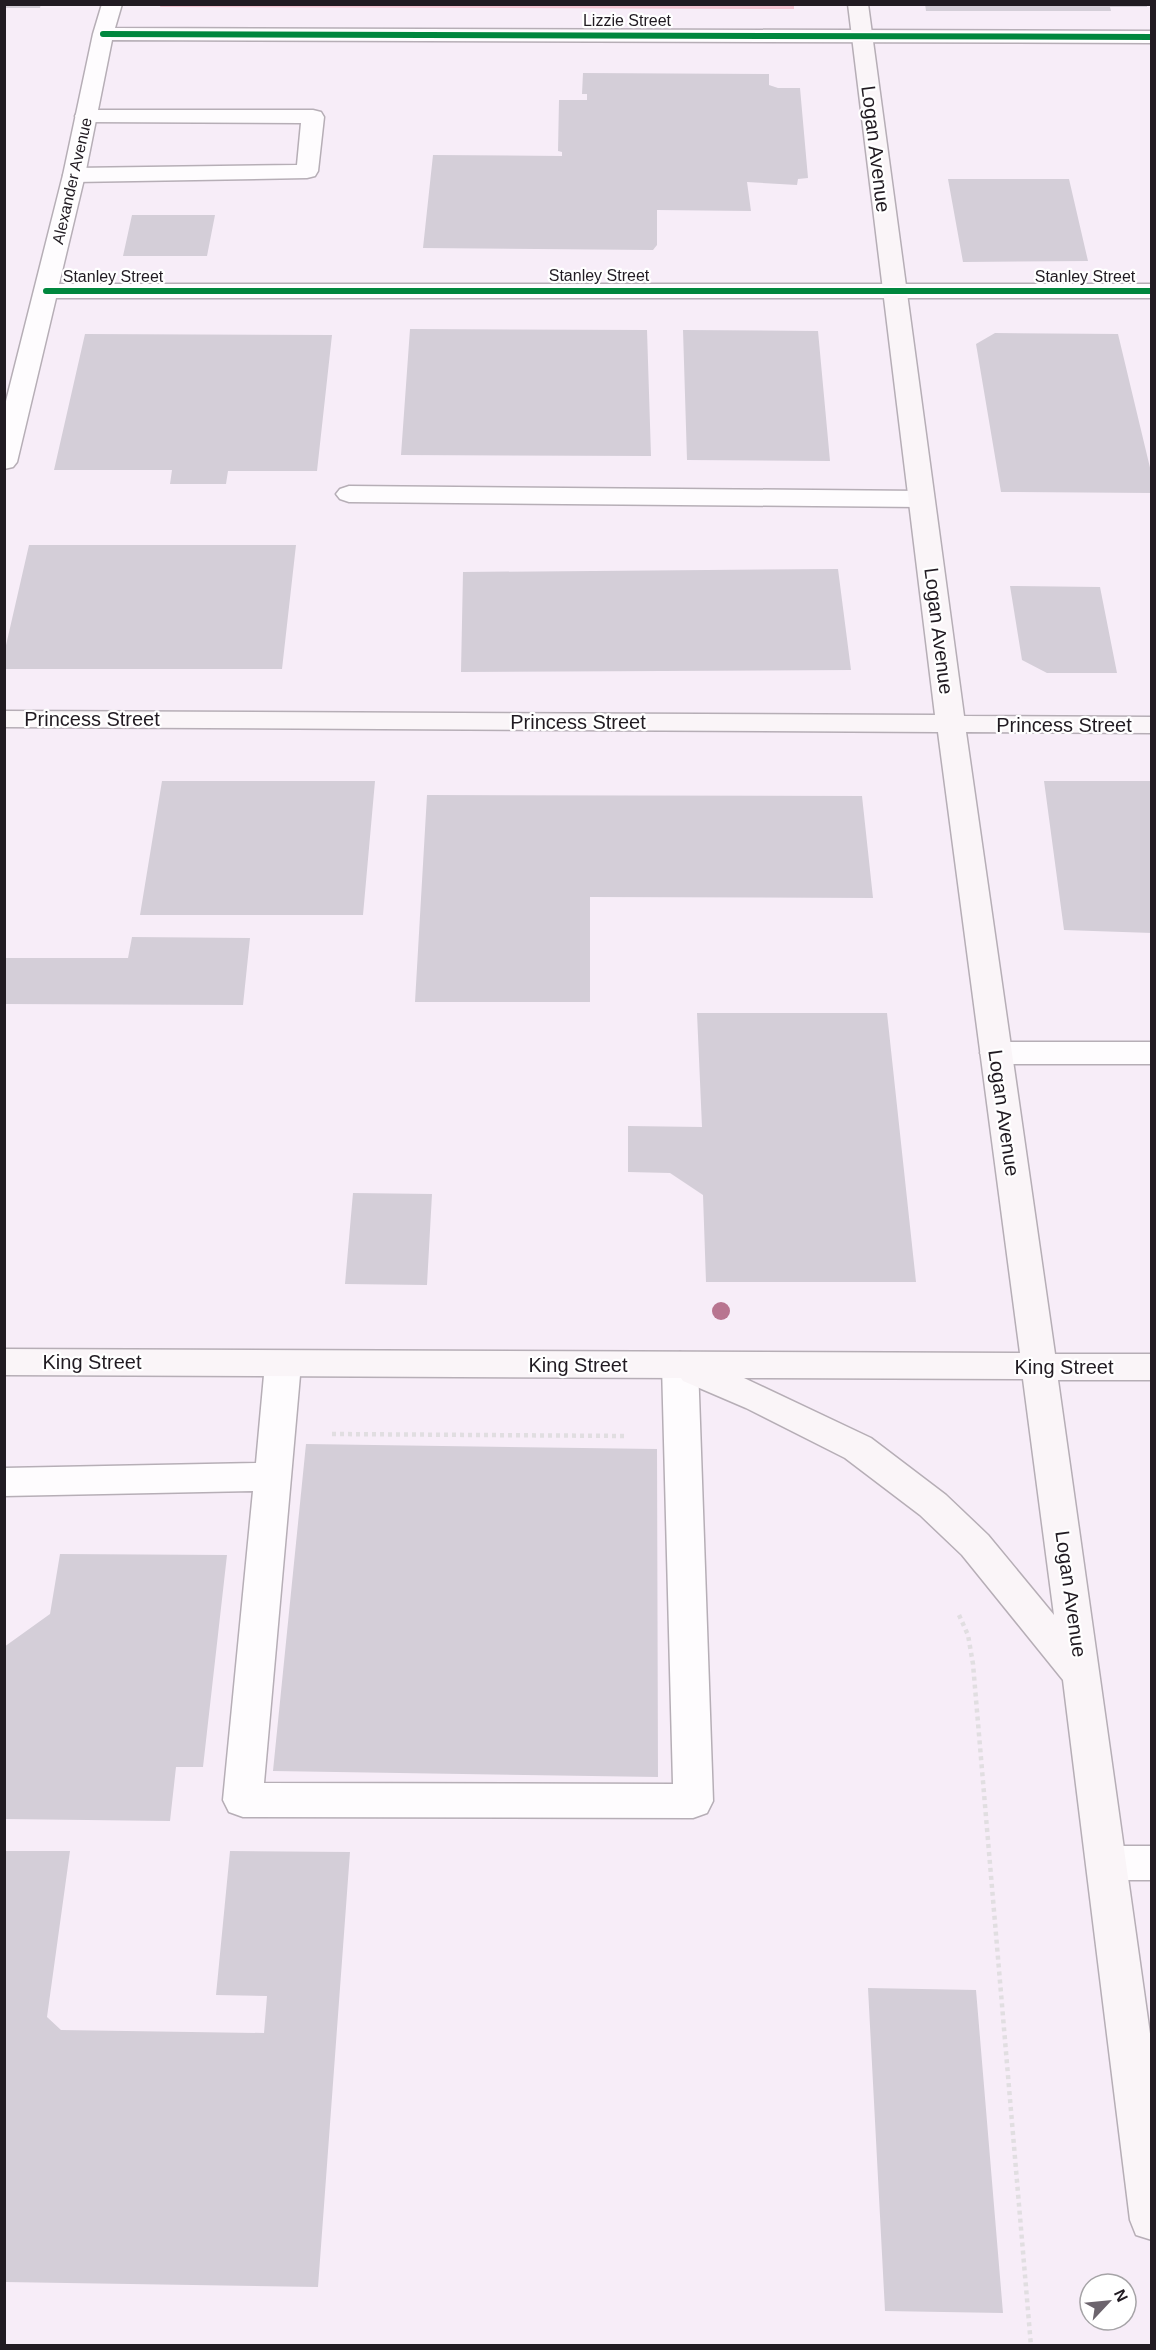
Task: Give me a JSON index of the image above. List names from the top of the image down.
{
  "streets": {
    "main road": ["Logan Avenue", "Princess Street", "King Street"],
    "street": ["Lizzie Street", "Alexander Avenue", "Stanley Street"]
  },
  "crossings": [
    ["Lizzie Street", "Logan Avenue"],
    ["Lizzie Street", "Alexander Avenue"],
    ["Logan Avenue", "Stanley Street"],
    ["Logan Avenue", "Princess Street"],
    ["Logan Avenue", "King Street"],
    ["Alexander Avenue", "Stanley Street"]
  ],
  "north": "top right"
}
